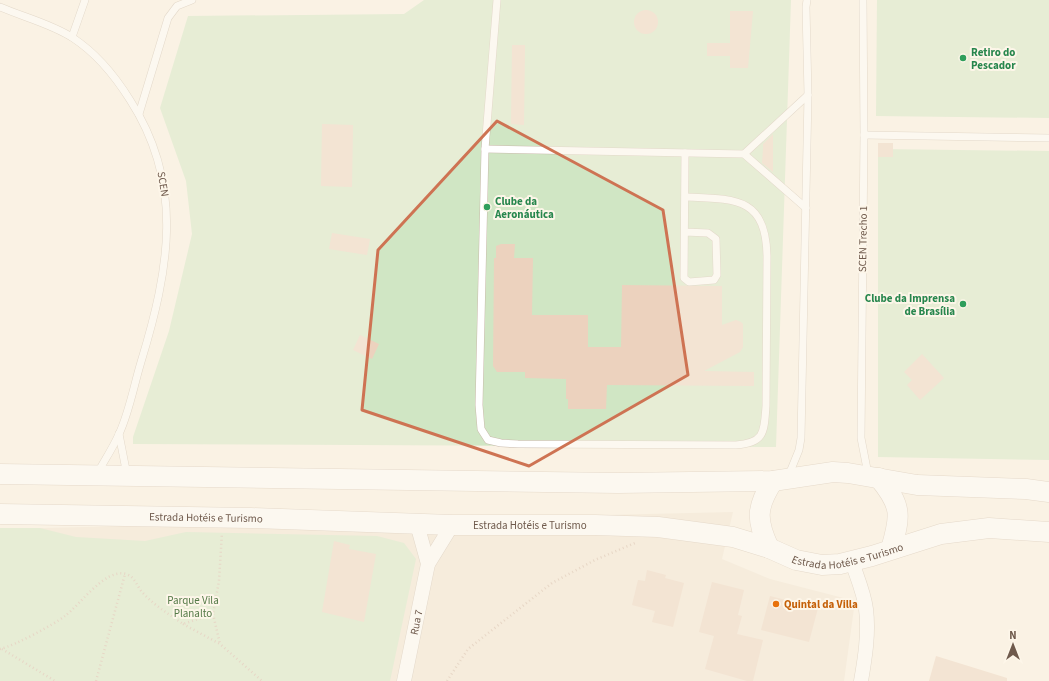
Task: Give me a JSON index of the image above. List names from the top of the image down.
{
  "streets": {
    "main road": ["Estrada Hotéis e Turismo"],
    "street": ["Rua 7"],
    "lane": ["SCEN", "SCEN Trecho 1"]
  },
  "crossings": [
    ["SCEN Trecho 1", "Estrada Hotéis e Turismo"],
    ["Estrada Hotéis e Turismo", "Rua 7"]
  ],
  "parks": ["Parque Vila Planalto"],
  "places": [
    "Retiro do Pescador",
    "Clube da Aeronáutica",
    "Clube da Imprensa de Brasília",
    "Quintal da Villa"
  ],
  "north": "top"
}
